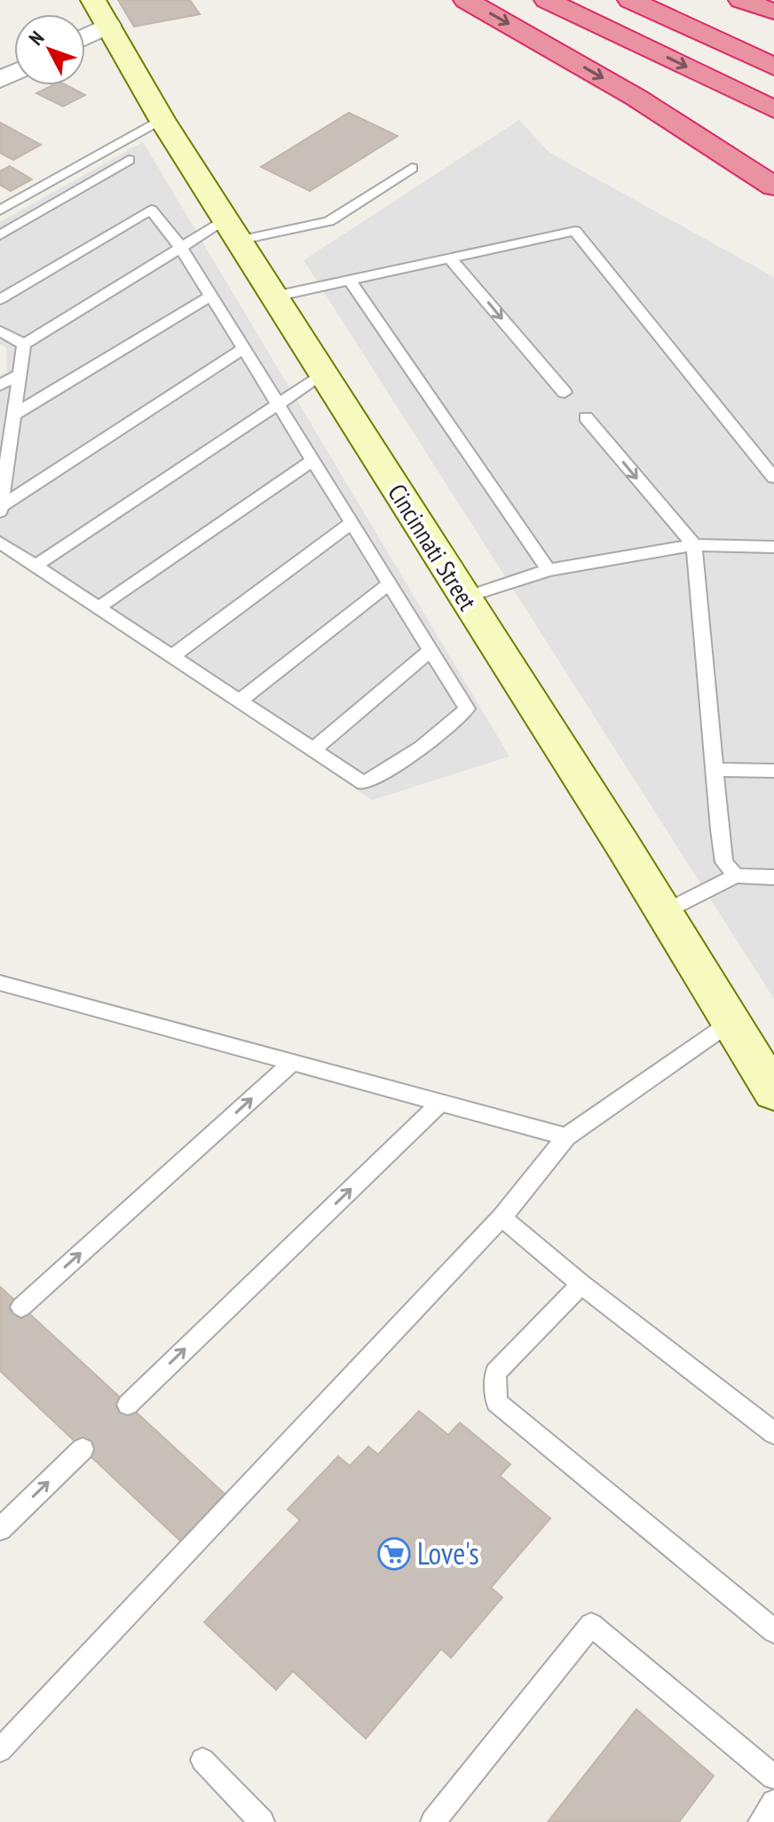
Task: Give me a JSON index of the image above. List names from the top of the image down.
{
  "streets": {
    "street": ["Cincinnati Street"]
  },
  "places": {
    "supermarket": ["Love's"]
  },
  "north": "top left"
}
